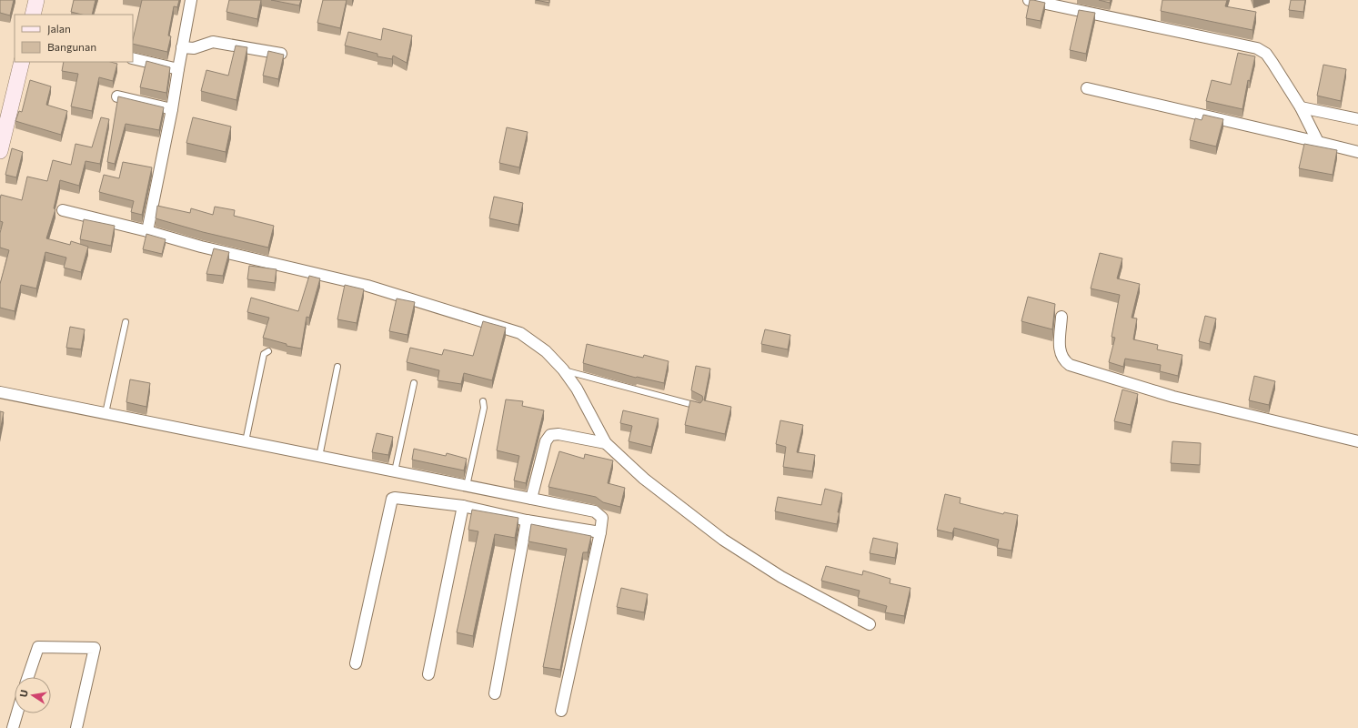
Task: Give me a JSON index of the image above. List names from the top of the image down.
{
  "legend": ["Jalan", "Bangunan"],
  "north": "left"
}
